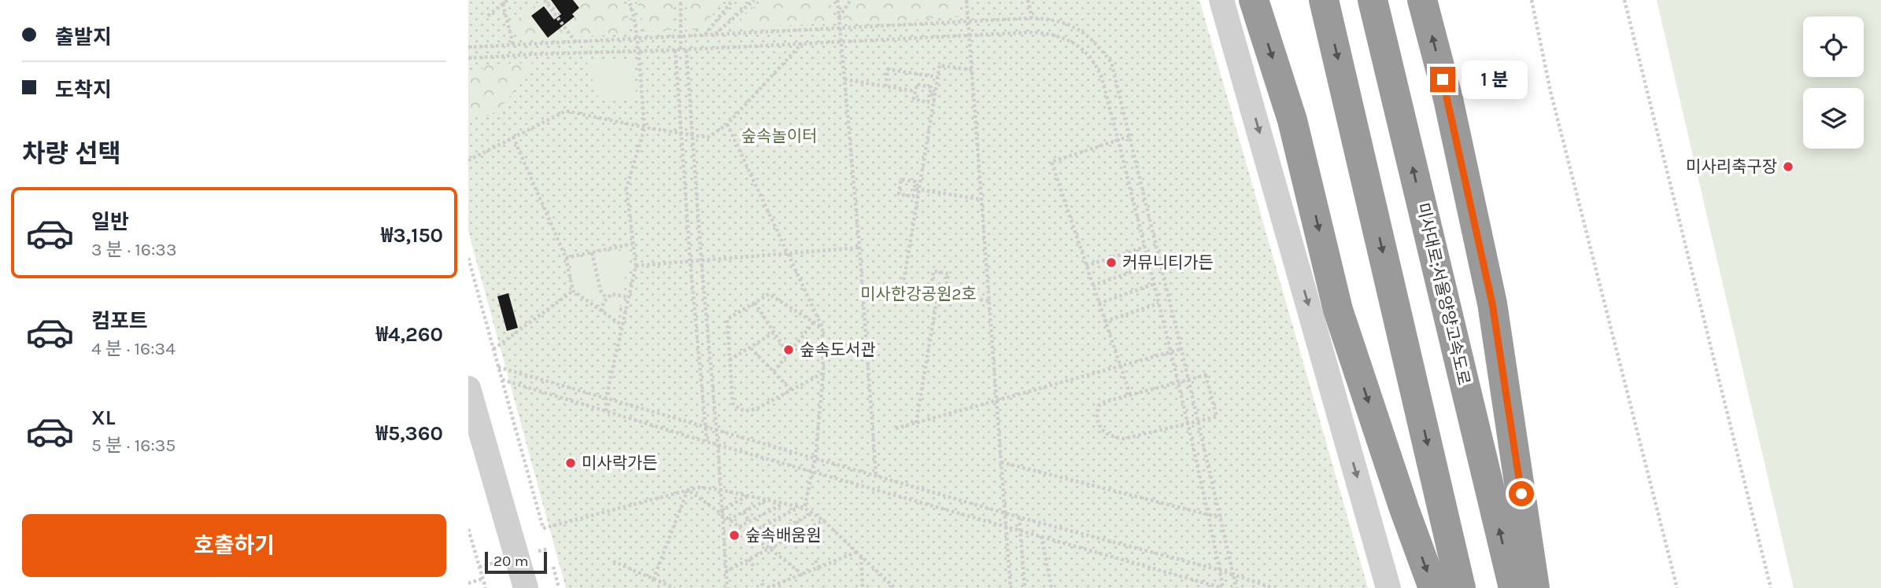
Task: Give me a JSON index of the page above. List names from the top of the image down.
{
  "streets": {
    "highway": ["미사대로;서울양양고속도로"]
  },
  "parks": ["숲속놀이터", "미사한강공원2호"],
  "places": [
    "미사리축구장",
    "커뮤니티가든",
    "숲속도서관",
    "미사락가든",
    "숲속배움원"
  ],
  "scale_bar": "20 m",
  "page": {
    "banner": ["출발지", "도착지"],
    "bubble": "1 분",
    "heading": "차량 선택",
    "list": [
      {
        "name": "일반",
        "note": "3 분 · 16:33",
        "value": "₩3,150"
      },
      {
        "name": "컴포트",
        "note": "4 분 · 16:34",
        "value": "₩4,260"
      },
      {
        "name": "XL",
        "note": "5 분 · 16:35",
        "value": "₩5,360"
      }
    ],
    "buttons": "호출하기",
    "scale": "20 m"
  }
}
